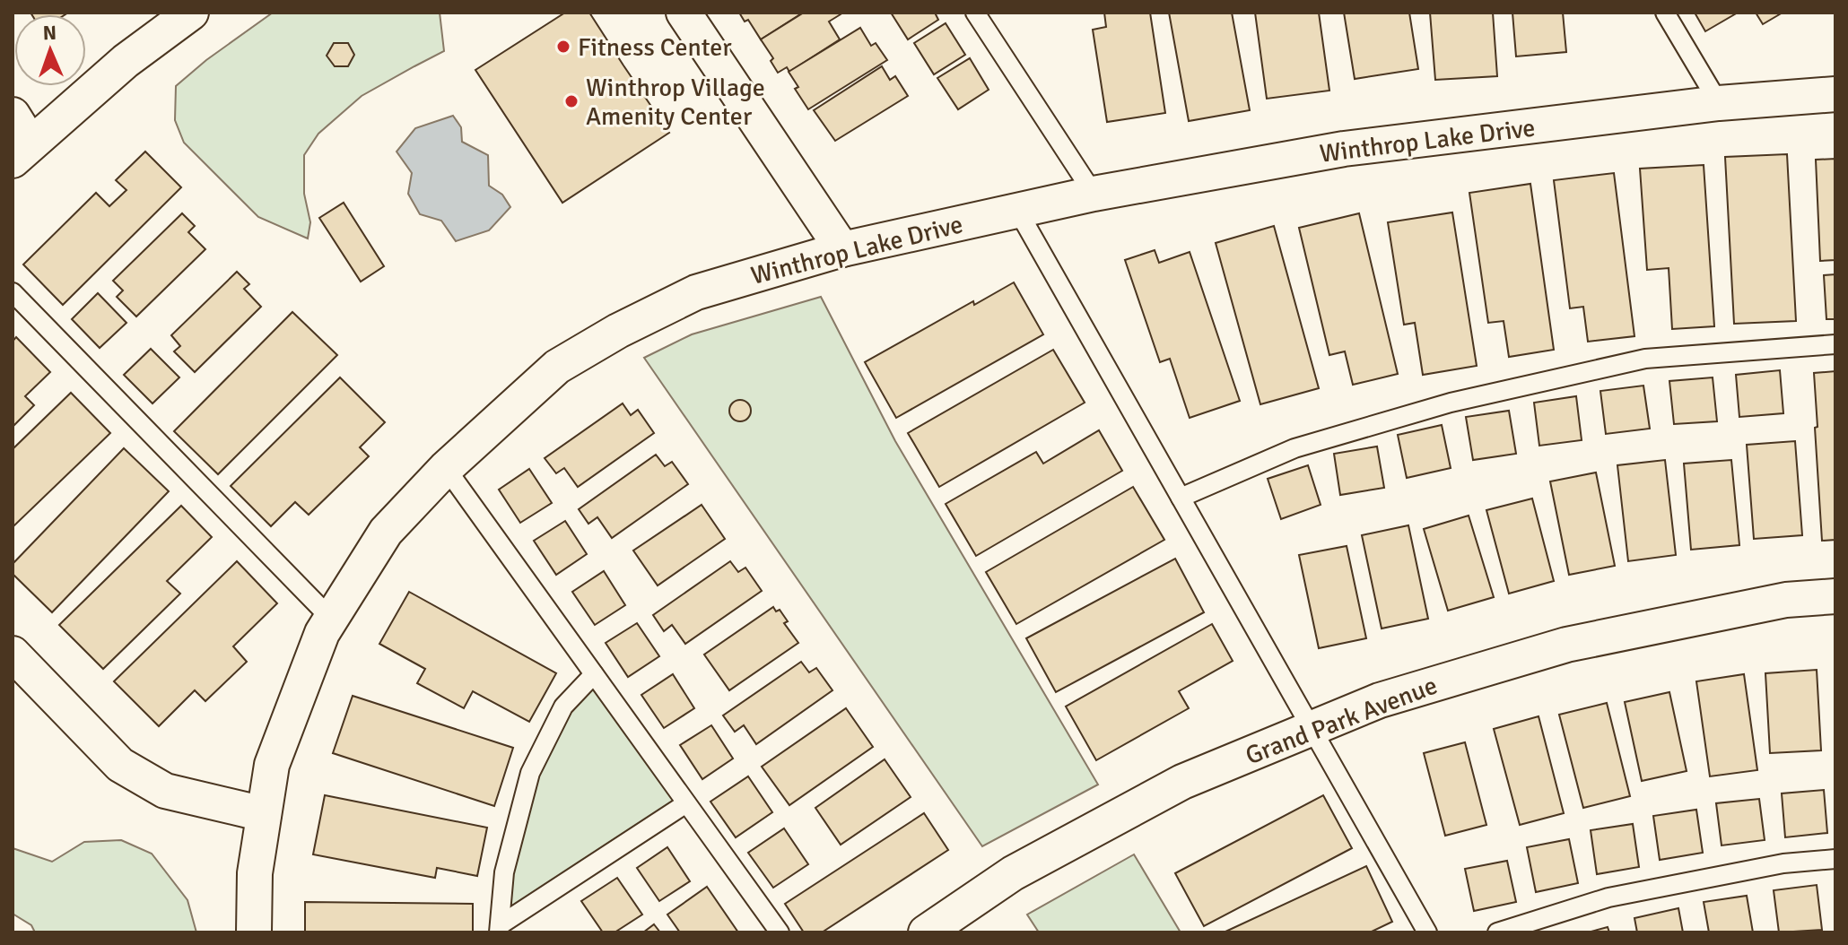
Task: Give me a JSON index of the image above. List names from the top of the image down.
{
  "streets": {
    "street": ["Winthrop Lake Drive", "Grand Park Avenue"]
  },
  "places": ["Fitness Center", "Winthrop Village Amenity Center"],
  "north": "top"
}
